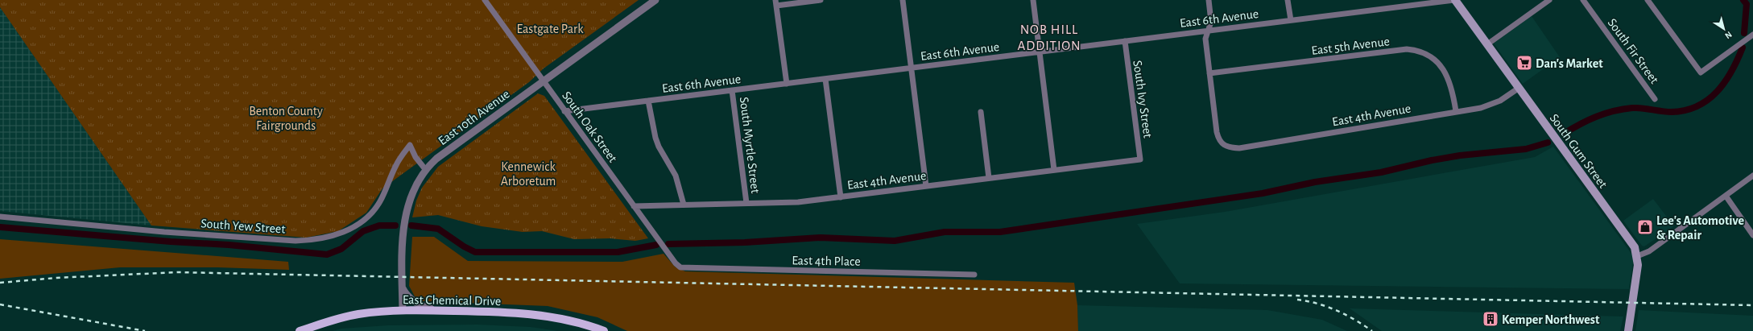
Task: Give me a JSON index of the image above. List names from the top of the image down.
{
  "streets": {
    "main road": ["South Gum Street", "East Chemical Drive"],
    "street": [
      "East 6th Avenue",
      "East 5th Avenue",
      "South Fir Street",
      "South Ivy Street",
      "East 4th Avenue",
      "East 10th Avenue",
      "South Oak Street",
      "South Myrtle Street",
      "South Yew Street",
      "East 4th Place"
    ]
  },
  "crossings": [
    ["East 6th Avenue", "South Ivy Street"],
    ["East 6th Avenue", "South Oak Street"],
    ["East 6th Avenue", "South Myrtle Street"],
    ["East 6th Avenue", "South Gum Street"],
    ["East 5th Avenue", "East 4th Avenue"],
    ["South Ivy Street", "East 4th Avenue"],
    ["East 4th Avenue", "South Oak Street"],
    ["East 4th Avenue", "South Myrtle Street"],
    ["East 4th Avenue", "South Gum Street"],
    ["East 10th Avenue", "South Oak Street"],
    ["East 10th Avenue", "South Yew Street"],
    ["East 10th Avenue", "East Chemical Drive"],
    ["South Oak Street", "East 4th Place"]
  ],
  "districts": ["NOB HILL ADDITION"],
  "parks": ["Eastgate Park", "Benton County Fairgrounds", "Kennewick Arboretum"],
  "places": {
    "supermarket": ["Dan's Market"],
    "shop": ["Lee's Automotive & Repair"],
    "building": ["Kemper Northwest"]
  },
  "north": "bottom right"
}
